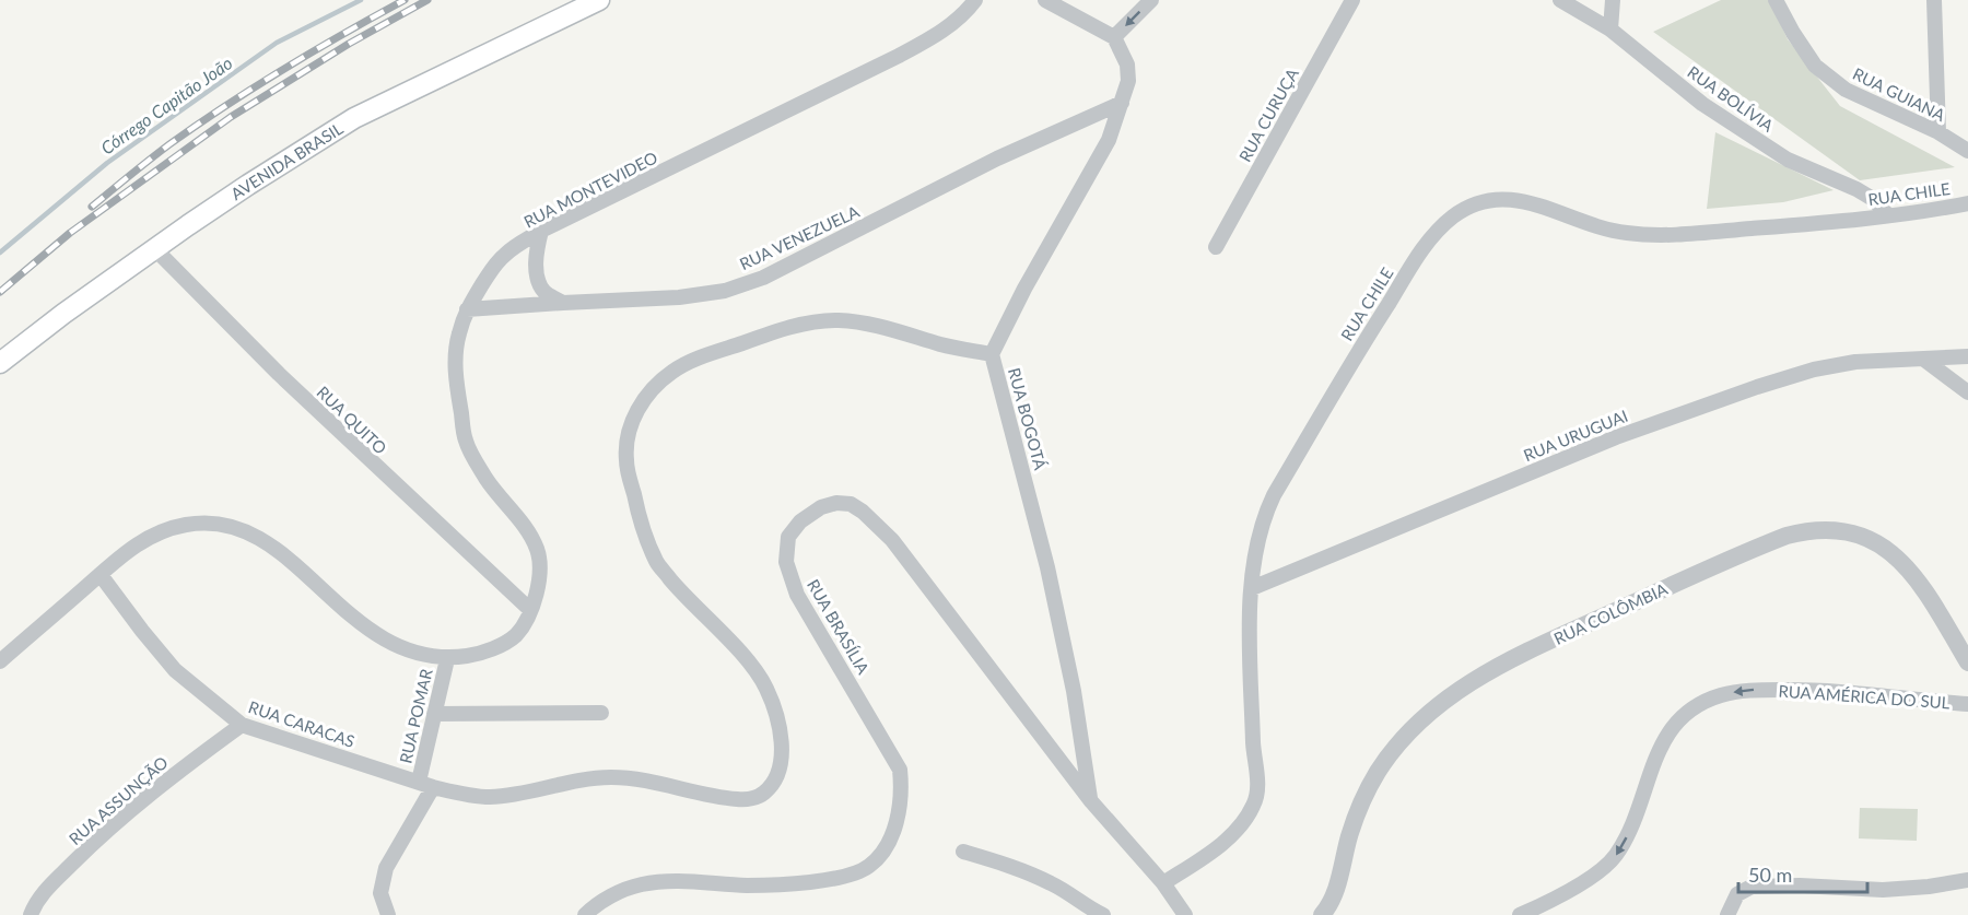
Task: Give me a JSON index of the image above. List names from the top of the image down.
{
  "streets": {
    "main road": ["AVENIDA BRASIL"],
    "street": [
      "RUA GUIANA",
      "RUA BOLÍVIA",
      "RUA CURUÇA",
      "RUA MONTEVIDEO",
      "RUA CHILE",
      "RUA VENEZUELA",
      "RUA BOGOTÁ",
      "RUA QUITO",
      "RUA URUGUAI",
      "RUA COLÔMBIA",
      "RUA BRASÍLIA",
      "RUA AMÉRICA DO SUL",
      "RUA POMAR",
      "RUA CARACAS",
      "RUA ASSUNÇÃO"
    ]
  },
  "crossings": [
    ["RUA BOLÍVIA", "RUA CHILE"],
    ["AVENIDA BRASIL", "RUA QUITO"],
    ["RUA MONTEVIDEO", "RUA VENEZUELA"],
    ["RUA MONTEVIDEO", "RUA QUITO"],
    ["RUA MONTEVIDEO", "RUA POMAR"],
    ["RUA MONTEVIDEO", "RUA CARACAS"],
    ["RUA CHILE", "RUA URUGUAI"],
    ["RUA CHILE", "RUA BRASÍLIA"],
    ["RUA VENEZUELA", "RUA BOGOTÁ"],
    ["RUA BOGOTÁ", "RUA BRASÍLIA"],
    ["RUA BOGOTÁ", "RUA CARACAS"],
    ["RUA POMAR", "RUA CARACAS"],
    ["RUA CARACAS", "RUA ASSUNÇÃO"]
  ],
  "one_way": ["RUA AMÉRICA DO SUL"],
  "water": ["Córrego Capitão João"],
  "scale_bar": "50 m"
}
